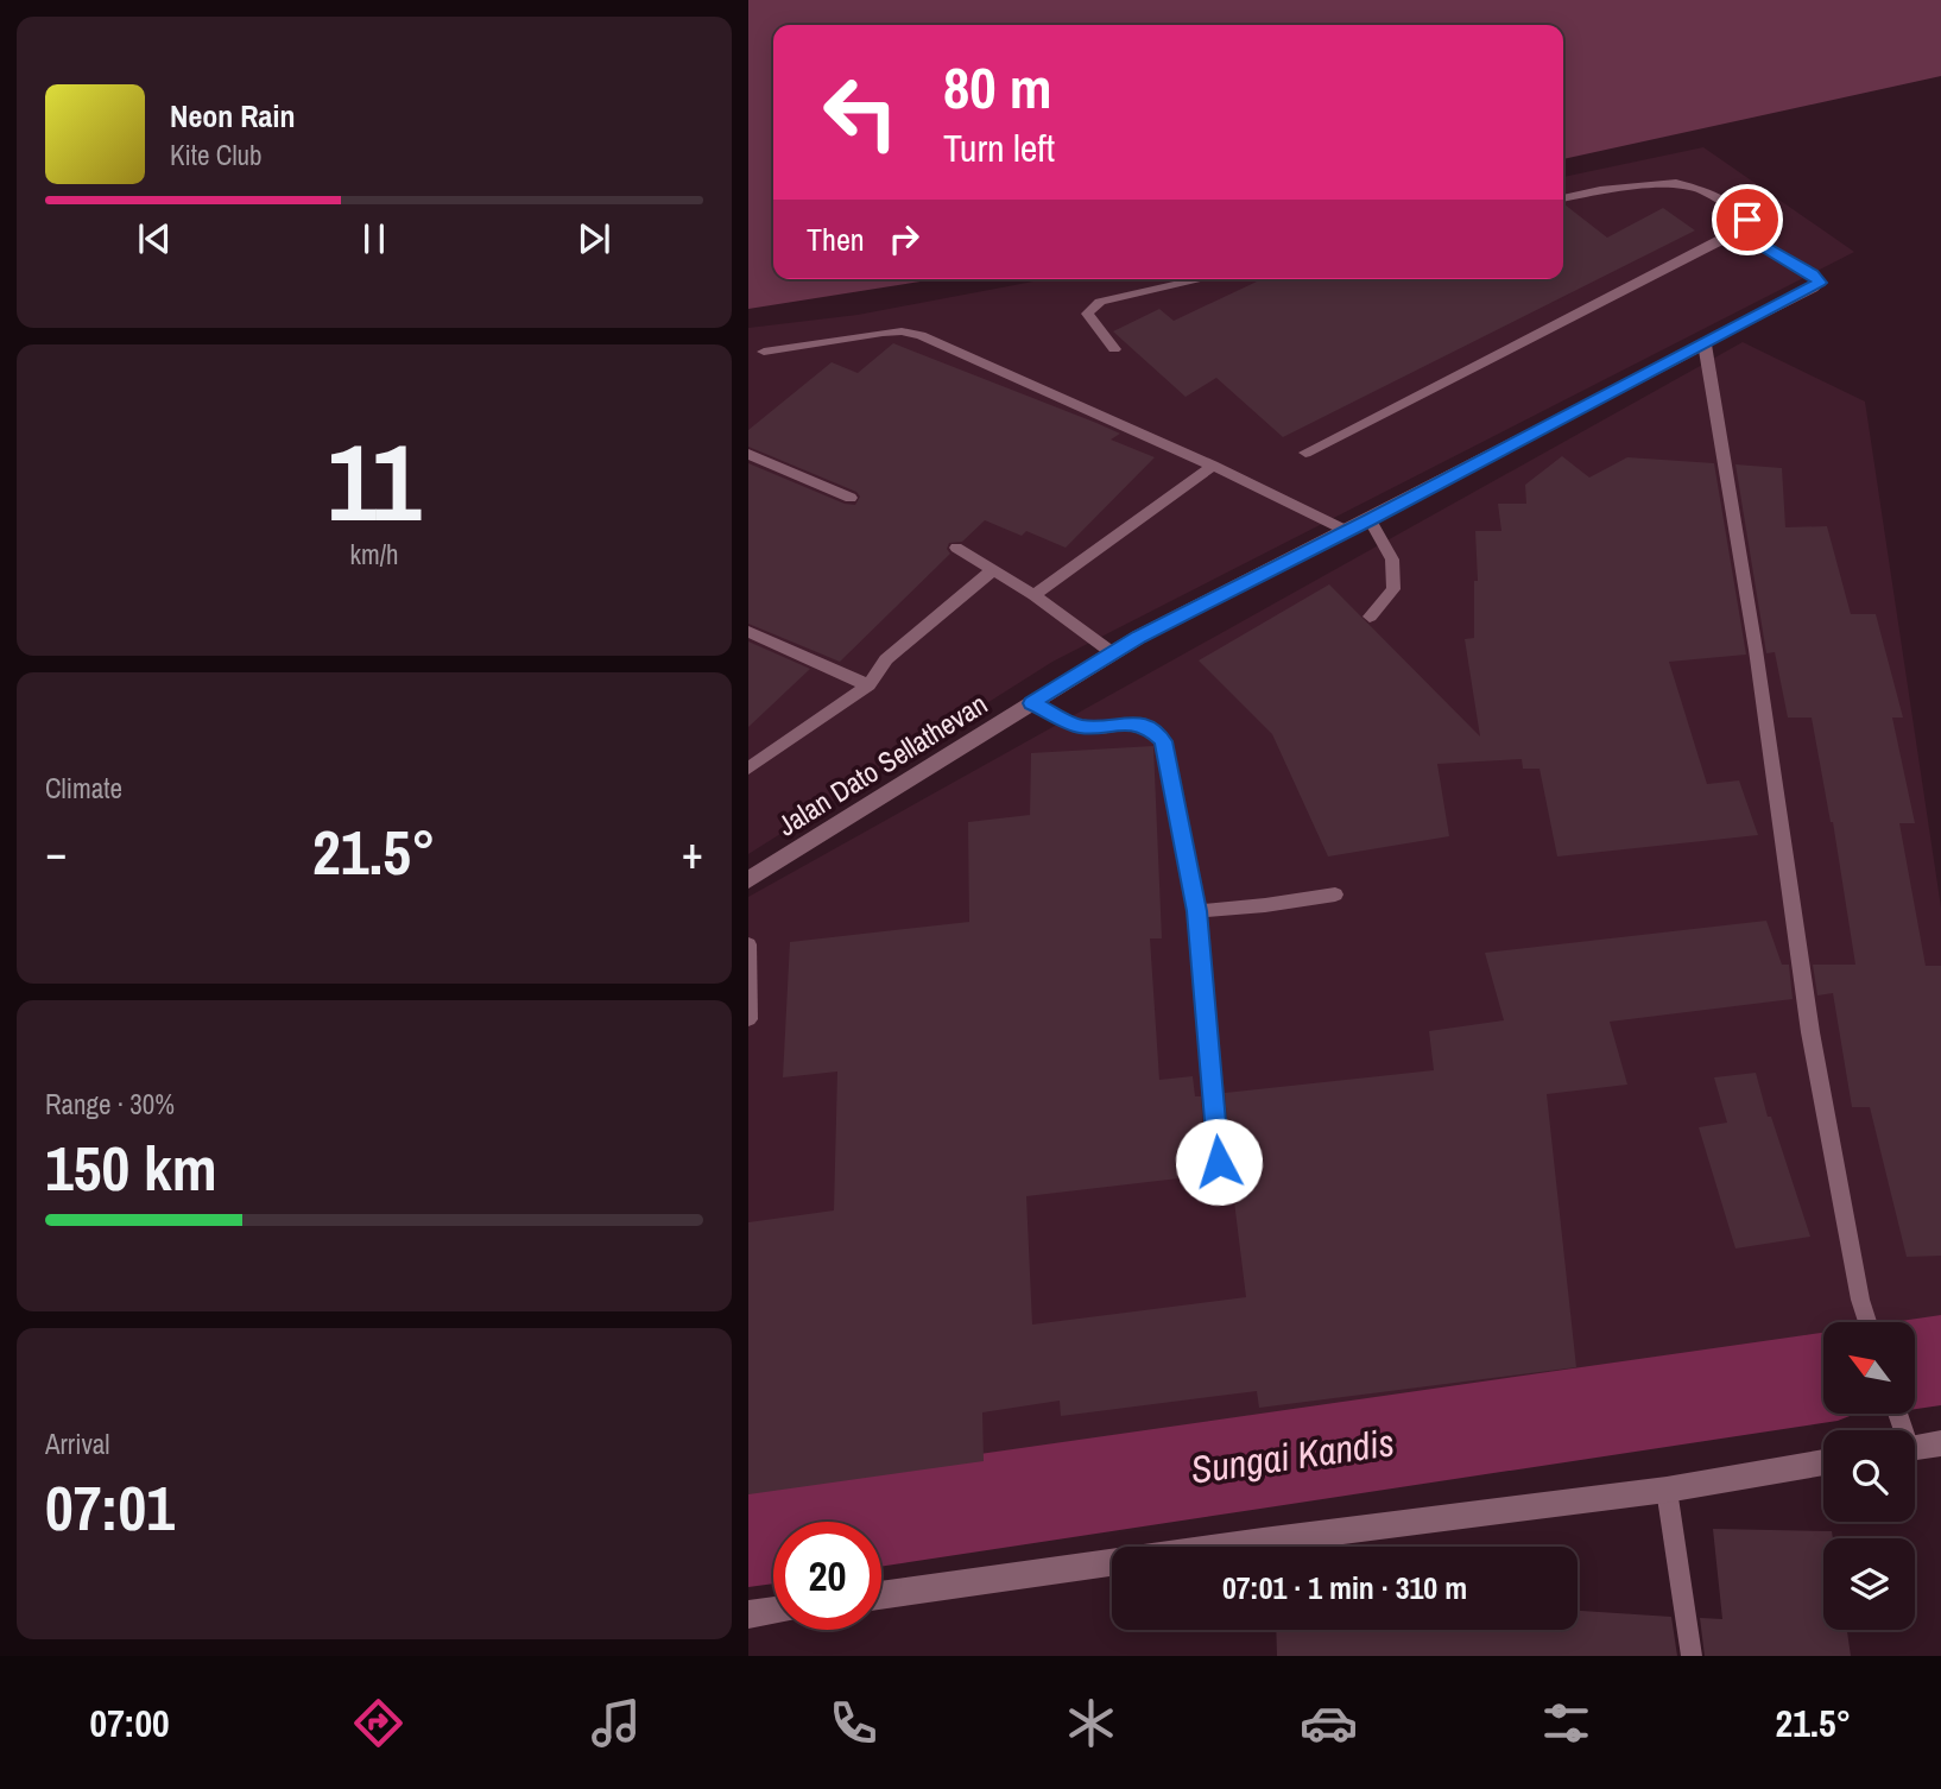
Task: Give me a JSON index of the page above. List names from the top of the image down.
{
  "streets": {
    "street": ["Jalan Dato Sellathevan"]
  },
  "water": ["Sungai Kandis"],
  "north": "top left",
  "page": {
    "turn": ["80 m", "Turn left"],
    "song": ["Neon Rain", "Kite Club"],
    "then": "Then",
    "tile": [
      ["11", "km/h"],
      "Climate",
      ["Range · 30%", "150 km"],
      ["Arrival", "07:01"]
    ],
    "heat": ["−", "21.5°", "+"],
    "limit": "20",
    "trip": "07:01 · 1 min · 310 m",
    "tabs": ["07:00", "21.5°"]
  }
}
